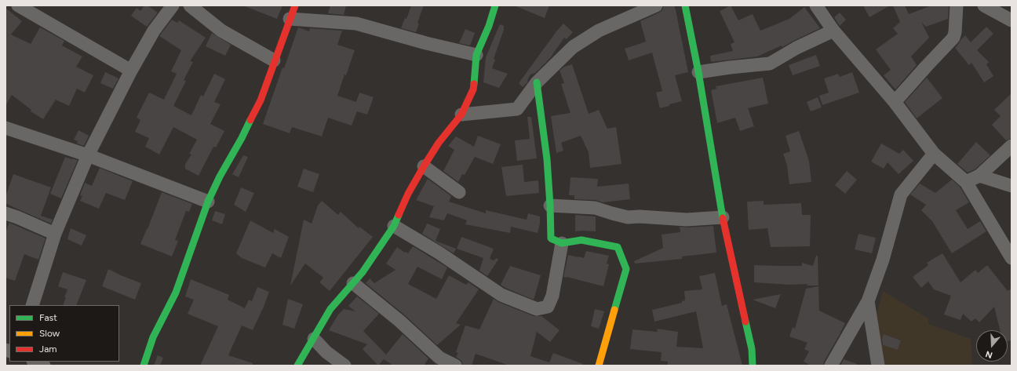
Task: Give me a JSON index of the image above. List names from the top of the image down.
{
  "legend": ["Fast", "Slow", "Jam"],
  "north": "bottom"
}
